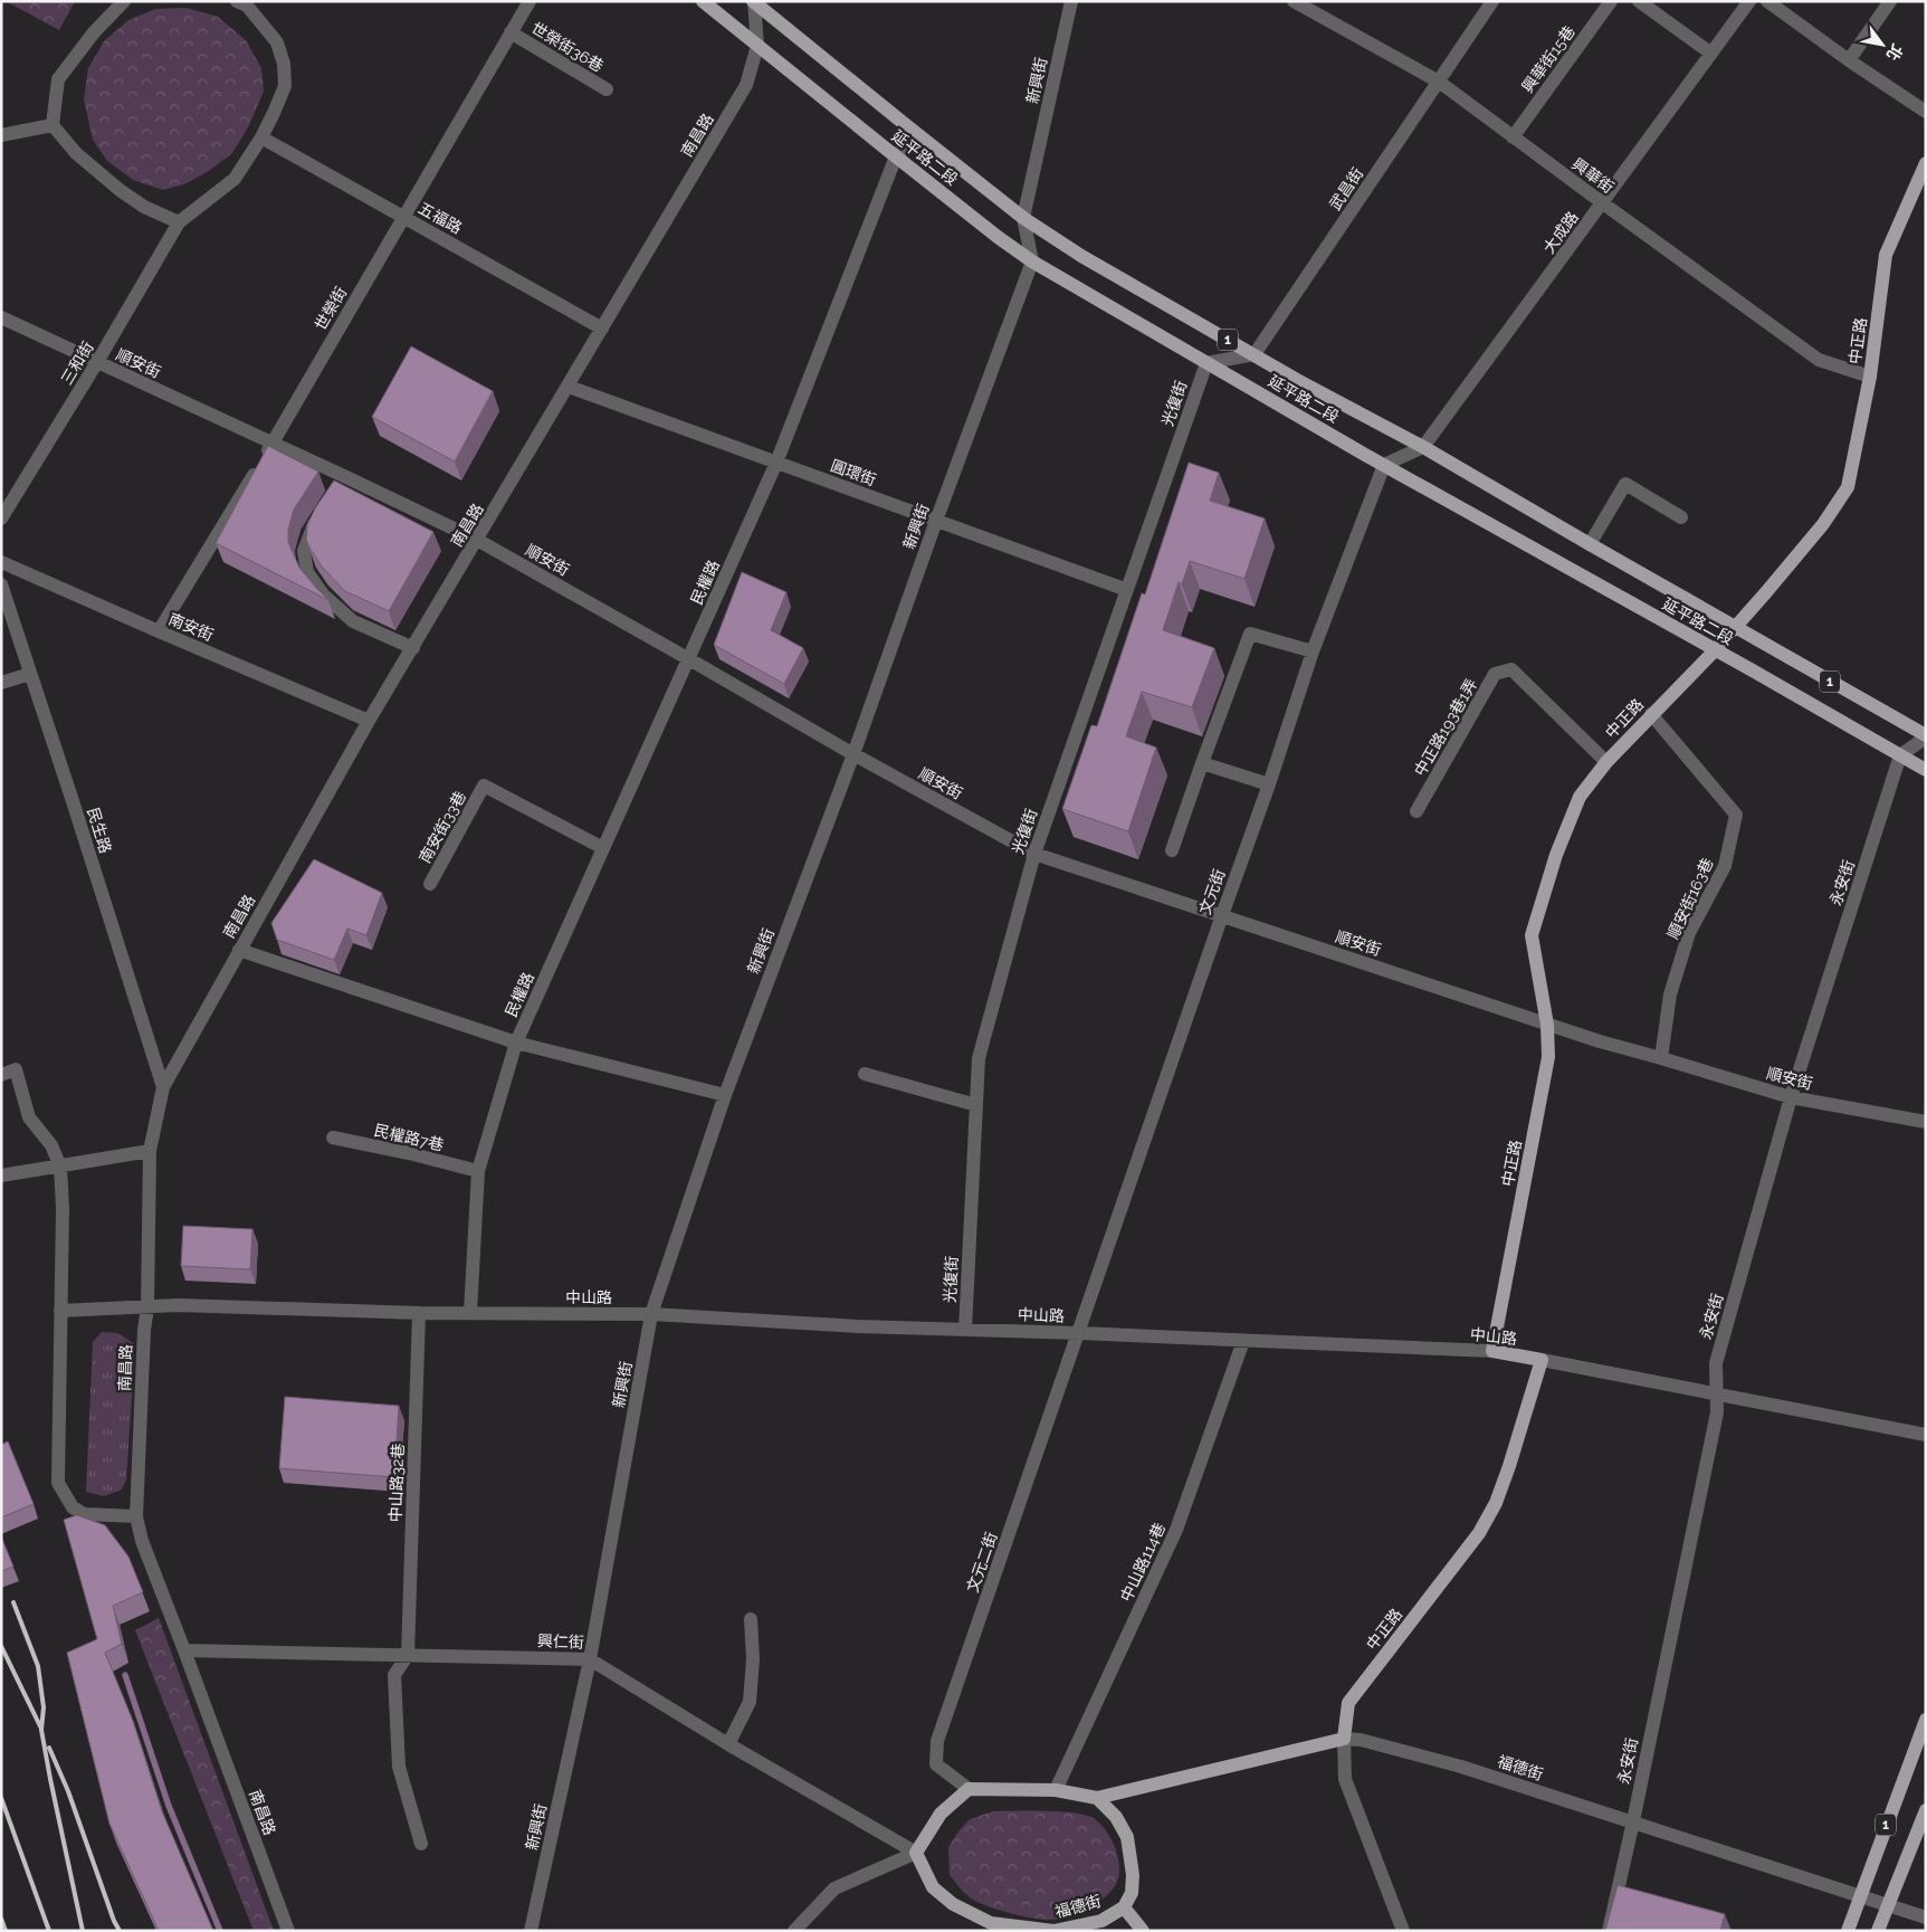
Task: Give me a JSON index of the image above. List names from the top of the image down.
{
  "streets": {
    "main road": [
      "延平路二段",
      "1",
      "中正路",
      "中山路",
      "福德街"
    ],
    "street": [
      "世榮街36巷",
      "興華街15巷",
      "新興街",
      "南昌路",
      "興華街",
      "武昌街",
      "五福路",
      "大成路",
      "世榮街",
      "三和街",
      "順安街",
      "光復街",
      "圓環街",
      "民權路",
      "南安街",
      "中正路193巷1弄",
      "南安街33巷",
      "民生路",
      "永安街",
      "文元街",
      "順安街163巷",
      "民權路7巷",
      "中山路32巷",
      "文元二街",
      "中山路114巷",
      "興仁街"
    ]
  },
  "crossings": [
    ["世榮街36巷", "世榮街"],
    ["興華街15巷", "興華街"],
    ["新興街", "延平路二段"],
    ["新興街", "順安街"],
    ["新興街", "圓環街"],
    ["新興街", "民權路"],
    ["新興街", "中山路"],
    ["新興街", "興仁街"],
    ["南昌路", "延平路二段"],
    ["南昌路", "五福路"],
    ["南昌路", "順安街"],
    ["南昌路", "圓環街"],
    ["南昌路", "民權路"],
    ["南昌路", "南安街"],
    ["南昌路", "民生路"],
    ["南昌路", "中山路"],
    ["南昌路", "興仁街"],
    ["延平路二段", "武昌街"],
    ["延平路二段", "大成路"],
    ["延平路二段", "中正路"],
    ["延平路二段", "光復街"],
    ["延平路二段", "民權路"],
    ["延平路二段", "永安街"],
    ["延平路二段", "文元街"],
    ["興華街", "武昌街"],
    ["興華街", "大成路"],
    ["興華街", "中正路"],
    ["五福路", "世榮街"],
    ["大成路", "文元街"],
    ["世榮街", "順安街"],
    ["世榮街", "南安街"],
    ["1", "福德街"],
    ["中正路", "順安街"],
    ["中正路", "中正路193巷1弄"],
    ["中正路", "順安街163巷"],
    ["中正路", "中山路"],
    ["中正路", "福德街"],
    ["三和街", "順安街"],
    ["順安街", "光復街"],
    ["順安街", "民權路"],
    ["順安街", "永安街"],
    ["順安街", "文元街"],
    ["順安街", "順安街163巷"],
    ["光復街", "圓環街"],
    ["光復街", "中山路"],
    ["圓環街", "民權路"],
    ["民權路", "南安街33巷"],
    ["民權路", "民權路7巷"],
    ["民權路", "中山路"],
    ["永安街", "中山路"],
    ["永安街", "福德街"],
    ["文元街", "中山路"],
    ["文元街", "文元二街"],
    ["中山路", "中山路32巷"],
    ["中山路", "文元二街"],
    ["中山路", "中山路114巷"],
    ["中山路32巷", "興仁街"],
    ["文元二街", "中山路114巷"],
    ["文元二街", "興仁街"],
    ["文元二街", "福德街"],
    ["中山路114巷", "興仁街"],
    ["中山路114巷", "福德街"],
    ["興仁街", "福德街"]
  ],
  "north": "bottom right"
}
